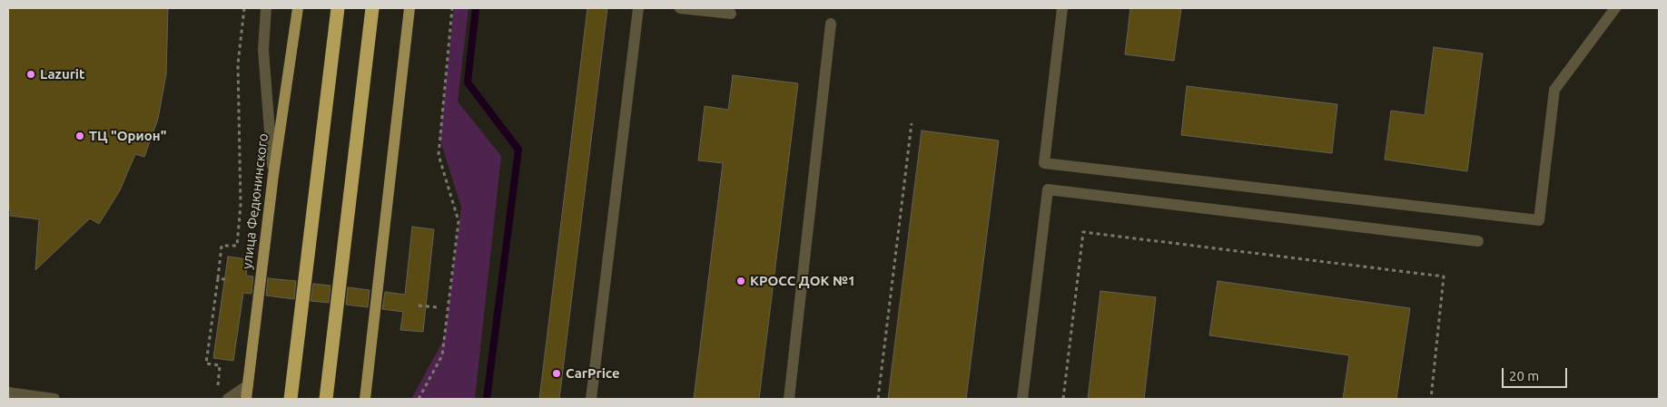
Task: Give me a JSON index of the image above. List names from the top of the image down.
{
  "streets": {
    "main road": ["улица Федюнинского"]
  },
  "places": [
    "Lazurit",
    "ТЦ \"Орион\"",
    "КРОСС ДОК №1",
    "CarPrice"
  ],
  "scale_bar": "20 m"
}
